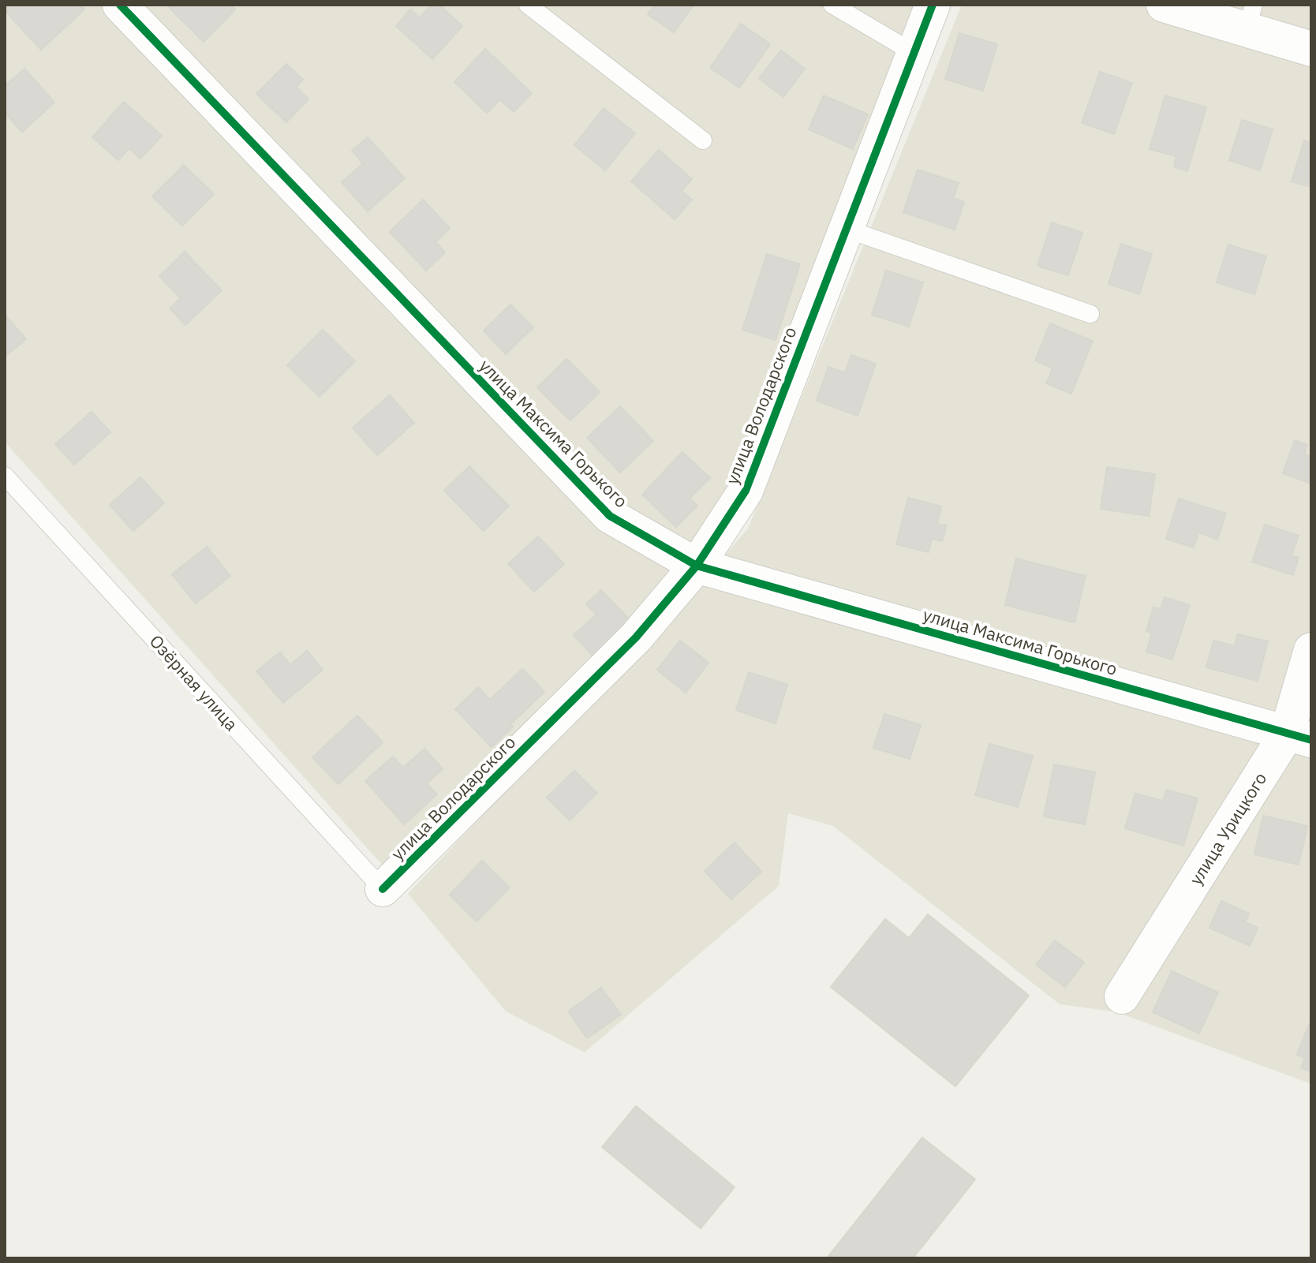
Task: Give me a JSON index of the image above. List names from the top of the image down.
{
  "streets": {
    "street": ["улица Володарского", "улица Максима Горького", "улица Урицкого"],
    "lane": ["Озёрная улица"]
  },
  "crossings": [
    ["улица Володарского", "улица Максима Горького"],
    ["улица Володарского", "Озёрная улица"],
    ["улица Максима Горького", "улица Урицкого"]
  ]
}
